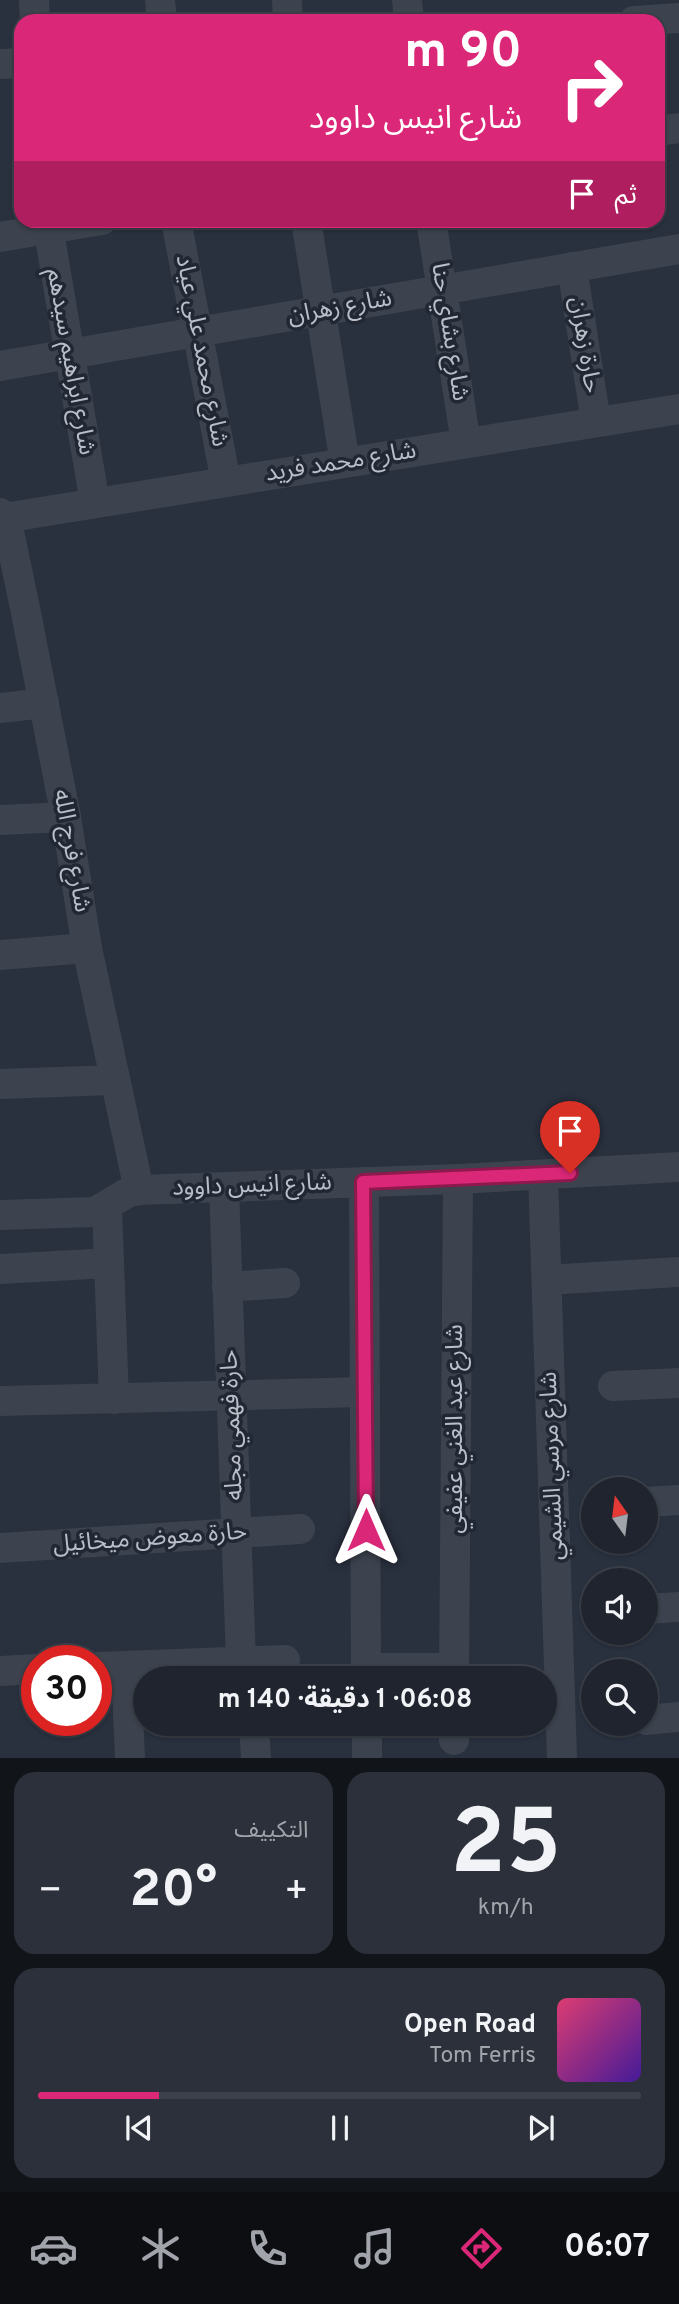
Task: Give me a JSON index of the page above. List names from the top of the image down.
{
  "streets": {
    "street": [
      "شارع زهران",
      "شارع بشاي حنا",
      "حارة زهران",
      "شارع محمد علي عياد",
      "شارع ابراهيم سيدهم",
      "شارع محمد فريد",
      "شارع فرج الله",
      "شارع انيس داوود",
      "حارة فهمي مجله",
      "شارع عبد الغني عفيفي",
      "شارع مرسي الشيمي",
      "حارة معوض ميخائيل"
    ]
  },
  "crossings": [
    ["شارع زهران", "شارع بشاي حنا"],
    ["شارع زهران", "حارة زهران"],
    ["شارع زهران", "شارع محمد علي عياد"],
    ["شارع زهران", "شارع ابراهيم سيدهم"],
    ["شارع بشاي حنا", "شارع محمد فريد"],
    ["حارة زهران", "شارع محمد فريد"],
    ["شارع محمد علي عياد", "شارع محمد فريد"],
    ["شارع ابراهيم سيدهم", "شارع محمد فريد"],
    ["شارع محمد فريد", "شارع فرج الله"],
    ["شارع فرج الله", "شارع انيس داوود"],
    ["شارع انيس داوود", "حارة فهمي مجله"],
    ["شارع انيس داوود", "شارع عبد الغني عفيفي"],
    ["شارع انيس داوود", "شارع مرسي الشيمي"],
    ["حارة فهمي مجله", "حارة معوض ميخائيل"]
  ],
  "north": "top",
  "page": {
    "turn": ["90 m", "شارع انيس داوود"],
    "then": "ثم",
    "limit": "30",
    "trip": "06:08 · 1 دقيقة · 140 m",
    "tile": [
      ["25", "km/h"],
      "التكييف"
    ],
    "heat": ["−", "20°", "+"],
    "song": ["Open Road", "Tom Ferris"],
    "tabs": "06:07"
  }
}
